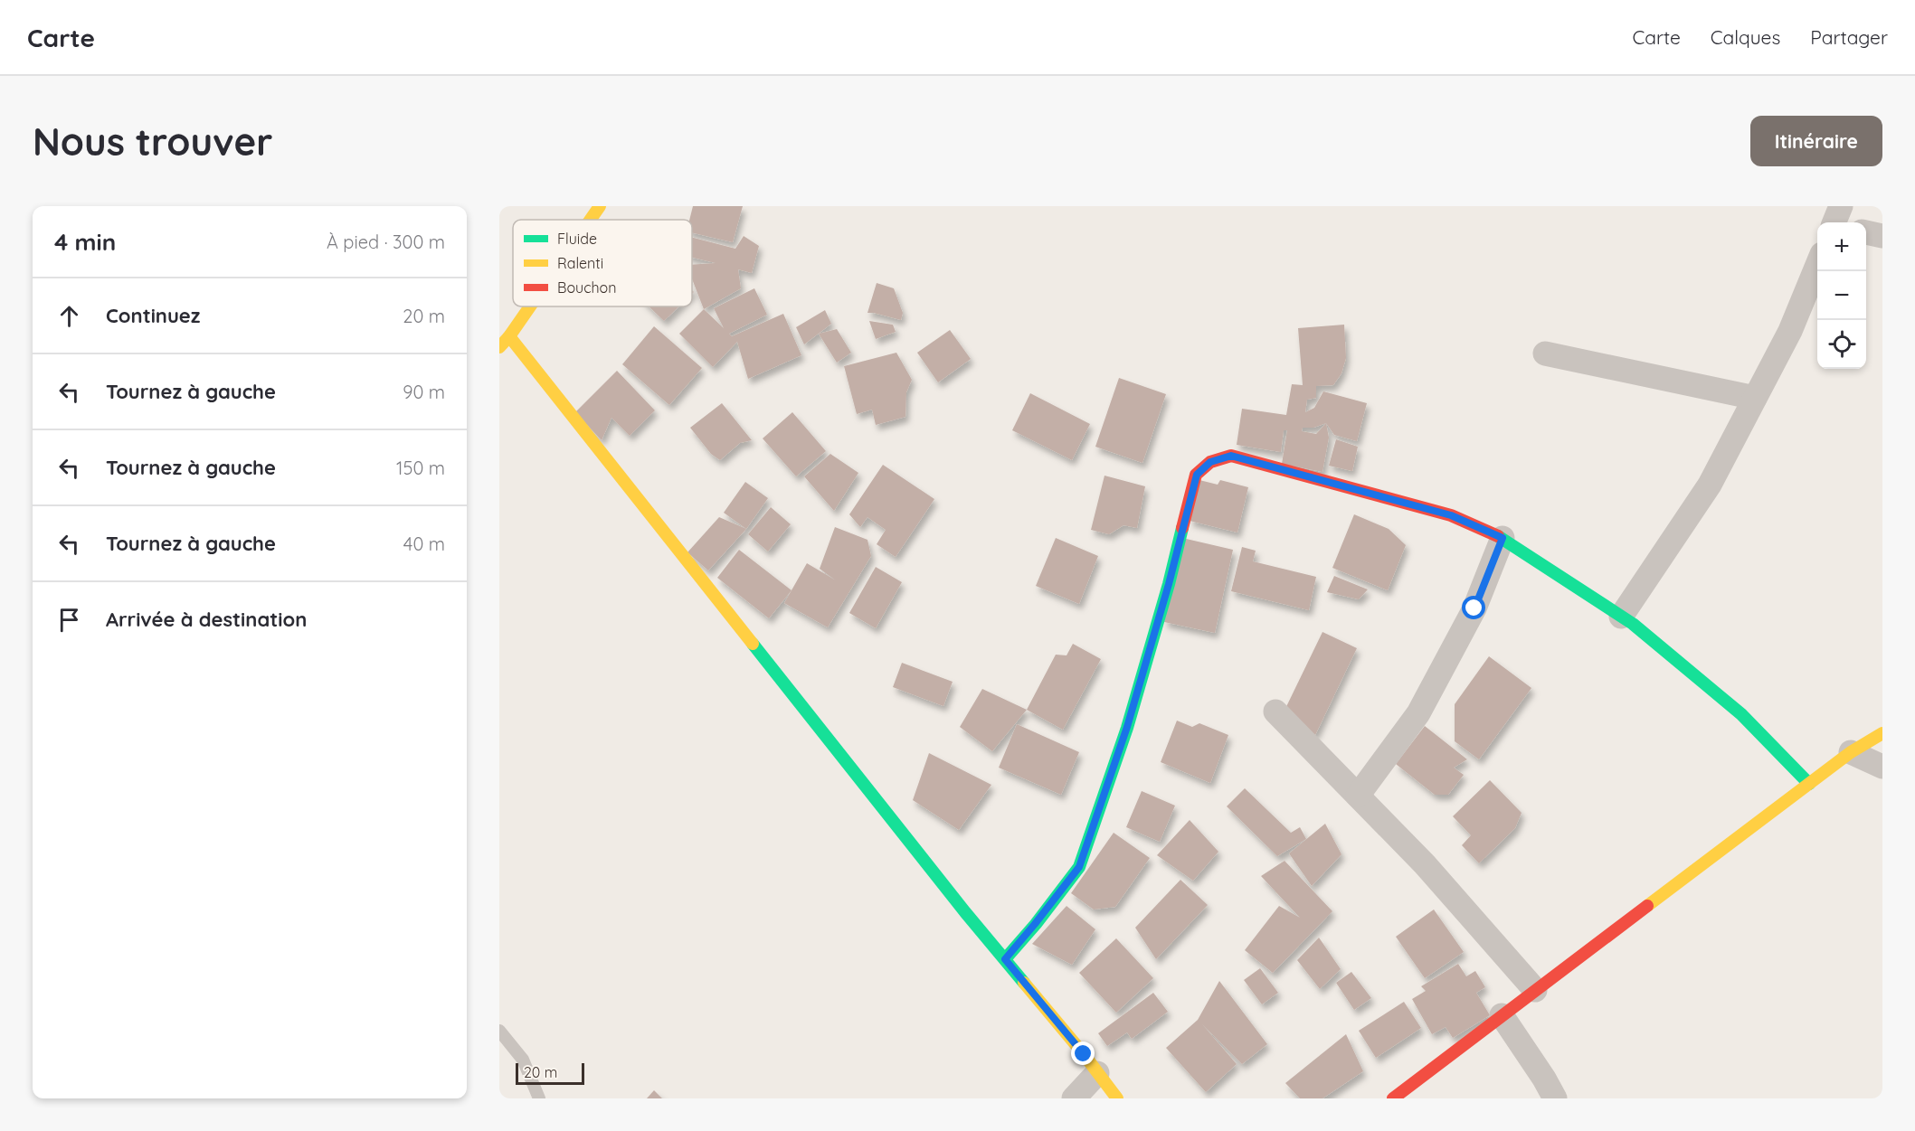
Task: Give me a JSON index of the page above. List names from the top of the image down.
{
  "legend": ["Fluide", "Ralenti", "Bouchon"],
  "scale_bar": "20 m",
  "page": {
    "header": "Carte",
    "nav": ["Carte", "Calques", "Partager"],
    "buttons": "Itinéraire",
    "title": "Nous trouver",
    "heading": ["4 min", "À pied · 300 m"],
    "map_buttons": ["+", "−"],
    "list": [
      ["Continuez", "20 m"],
      ["Tournez à gauche", "90 m"],
      ["Tournez à gauche", "150 m"],
      ["Tournez à gauche", "40 m"],
      "Arrivée à destination"
    ],
    "scale": "20 m"
  }
}
